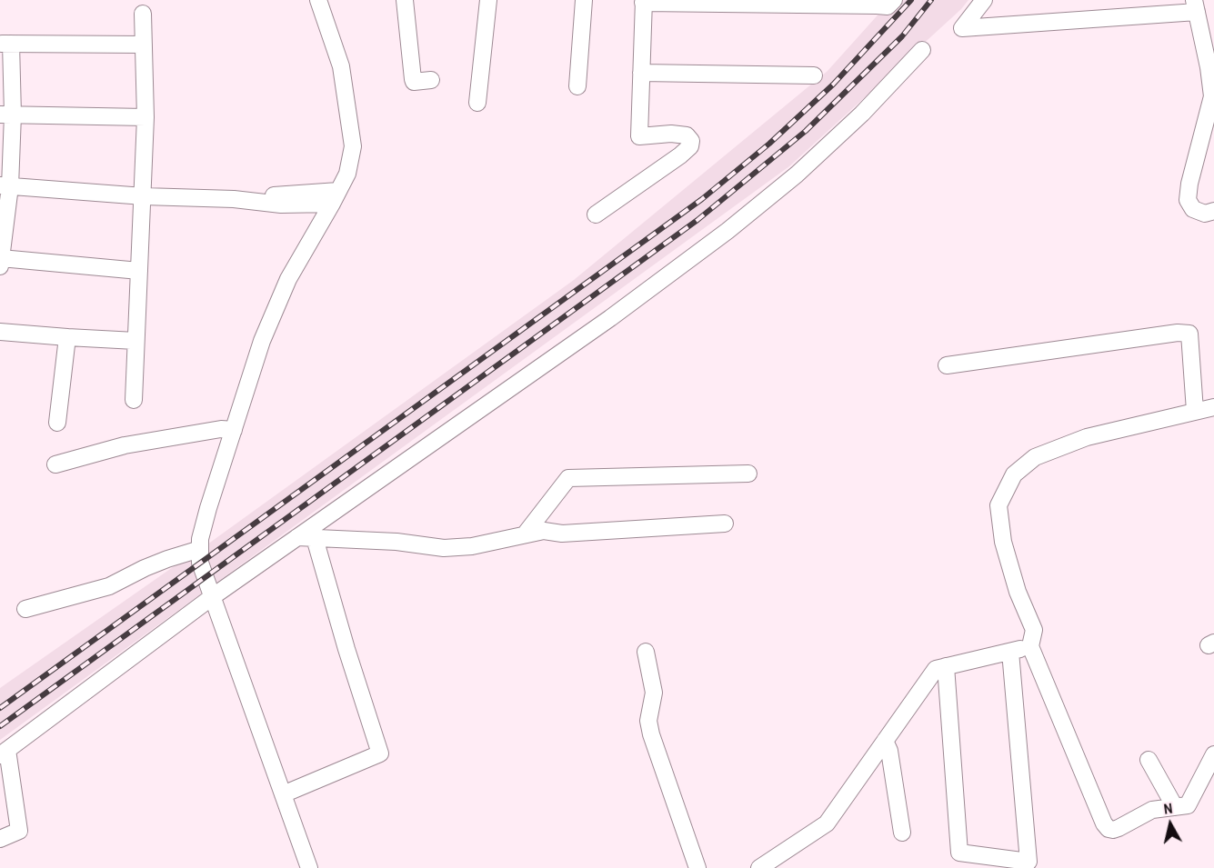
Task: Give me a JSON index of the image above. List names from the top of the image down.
{
  "north": "top"
}
